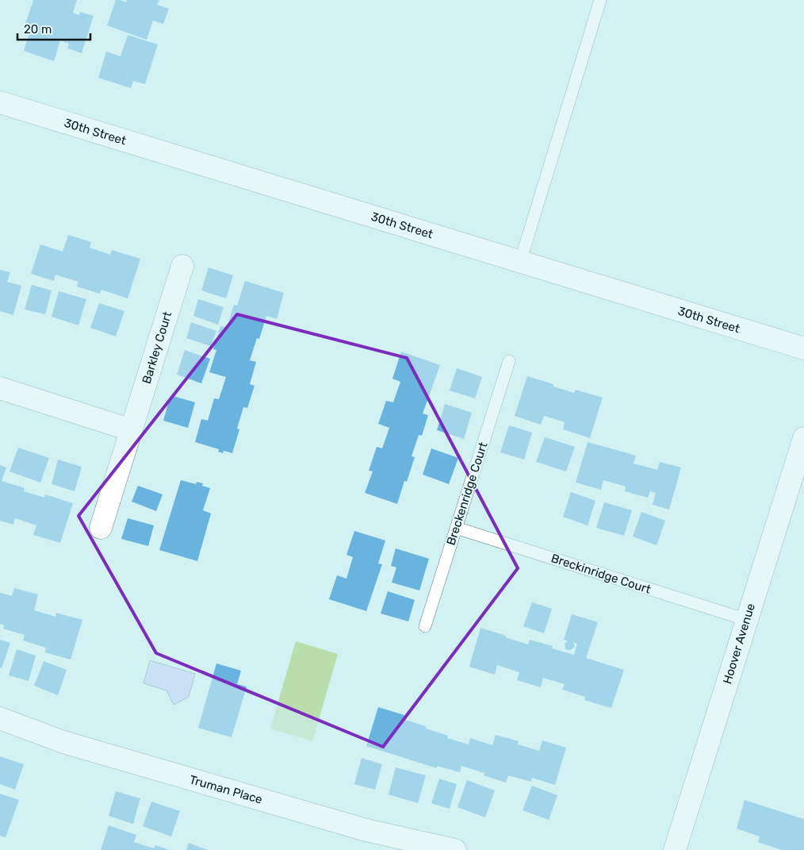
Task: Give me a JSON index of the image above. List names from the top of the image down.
{
  "streets": {
    "street": [
      "30th Street",
      "Barkley Court",
      "Hoover Avenue",
      "Truman Place"
    ],
    "lane": ["Breckenridge Court", "Breckinridge Court"]
  },
  "crossings": [
    ["Breckenridge Court", "Breckinridge Court"],
    ["Breckinridge Court", "Hoover Avenue"]
  ],
  "scale_bar": "20 m"
}
